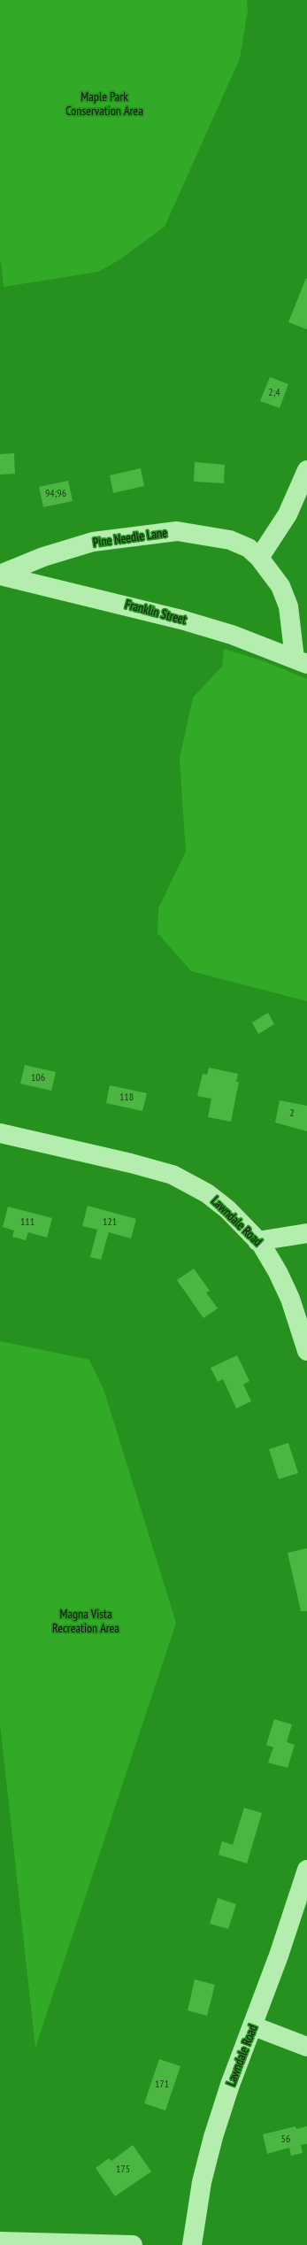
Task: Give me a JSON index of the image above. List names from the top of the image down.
{
  "streets": {
    "street": ["Pine Needle Lane", "Franklin Street", "Lawndale Road"]
  },
  "crossings": [
    ["Pine Needle Lane", "Franklin Street"]
  ],
  "parks": ["Maple Park Conservation Area", "Magna Vista Recreation Area"],
  "house_numbers": [
    "2;4",
    "94;96",
    "106",
    "118",
    "2",
    "111",
    "121",
    "171",
    "56",
    "175"
  ]
}
